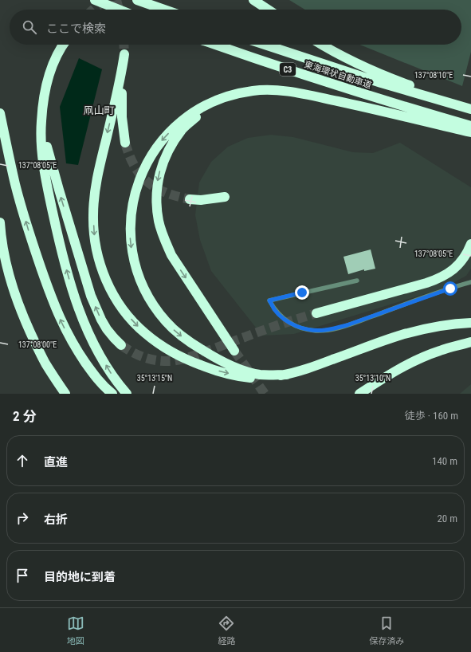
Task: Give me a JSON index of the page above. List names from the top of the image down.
{
  "streets": {
    "highway": ["C3", "東海環状自動車道"]
  },
  "districts": ["凧山町"],
  "page": {
    "search": "ここで検索",
    "heading": ["2 分", "徒歩 · 160 m"],
    "list": [
      ["直進", "140 m"],
      ["右折", "20 m"],
      "目的地に到着"
    ],
    "nav": ["地図", "経路", "保存済み"]
  },
  "coordinates": [
    "137°08'10\"E",
    "137°08'05\"E",
    "137°08'00\"E",
    "35°13'15\"N",
    "35°13'10\"N"
  ]
}
